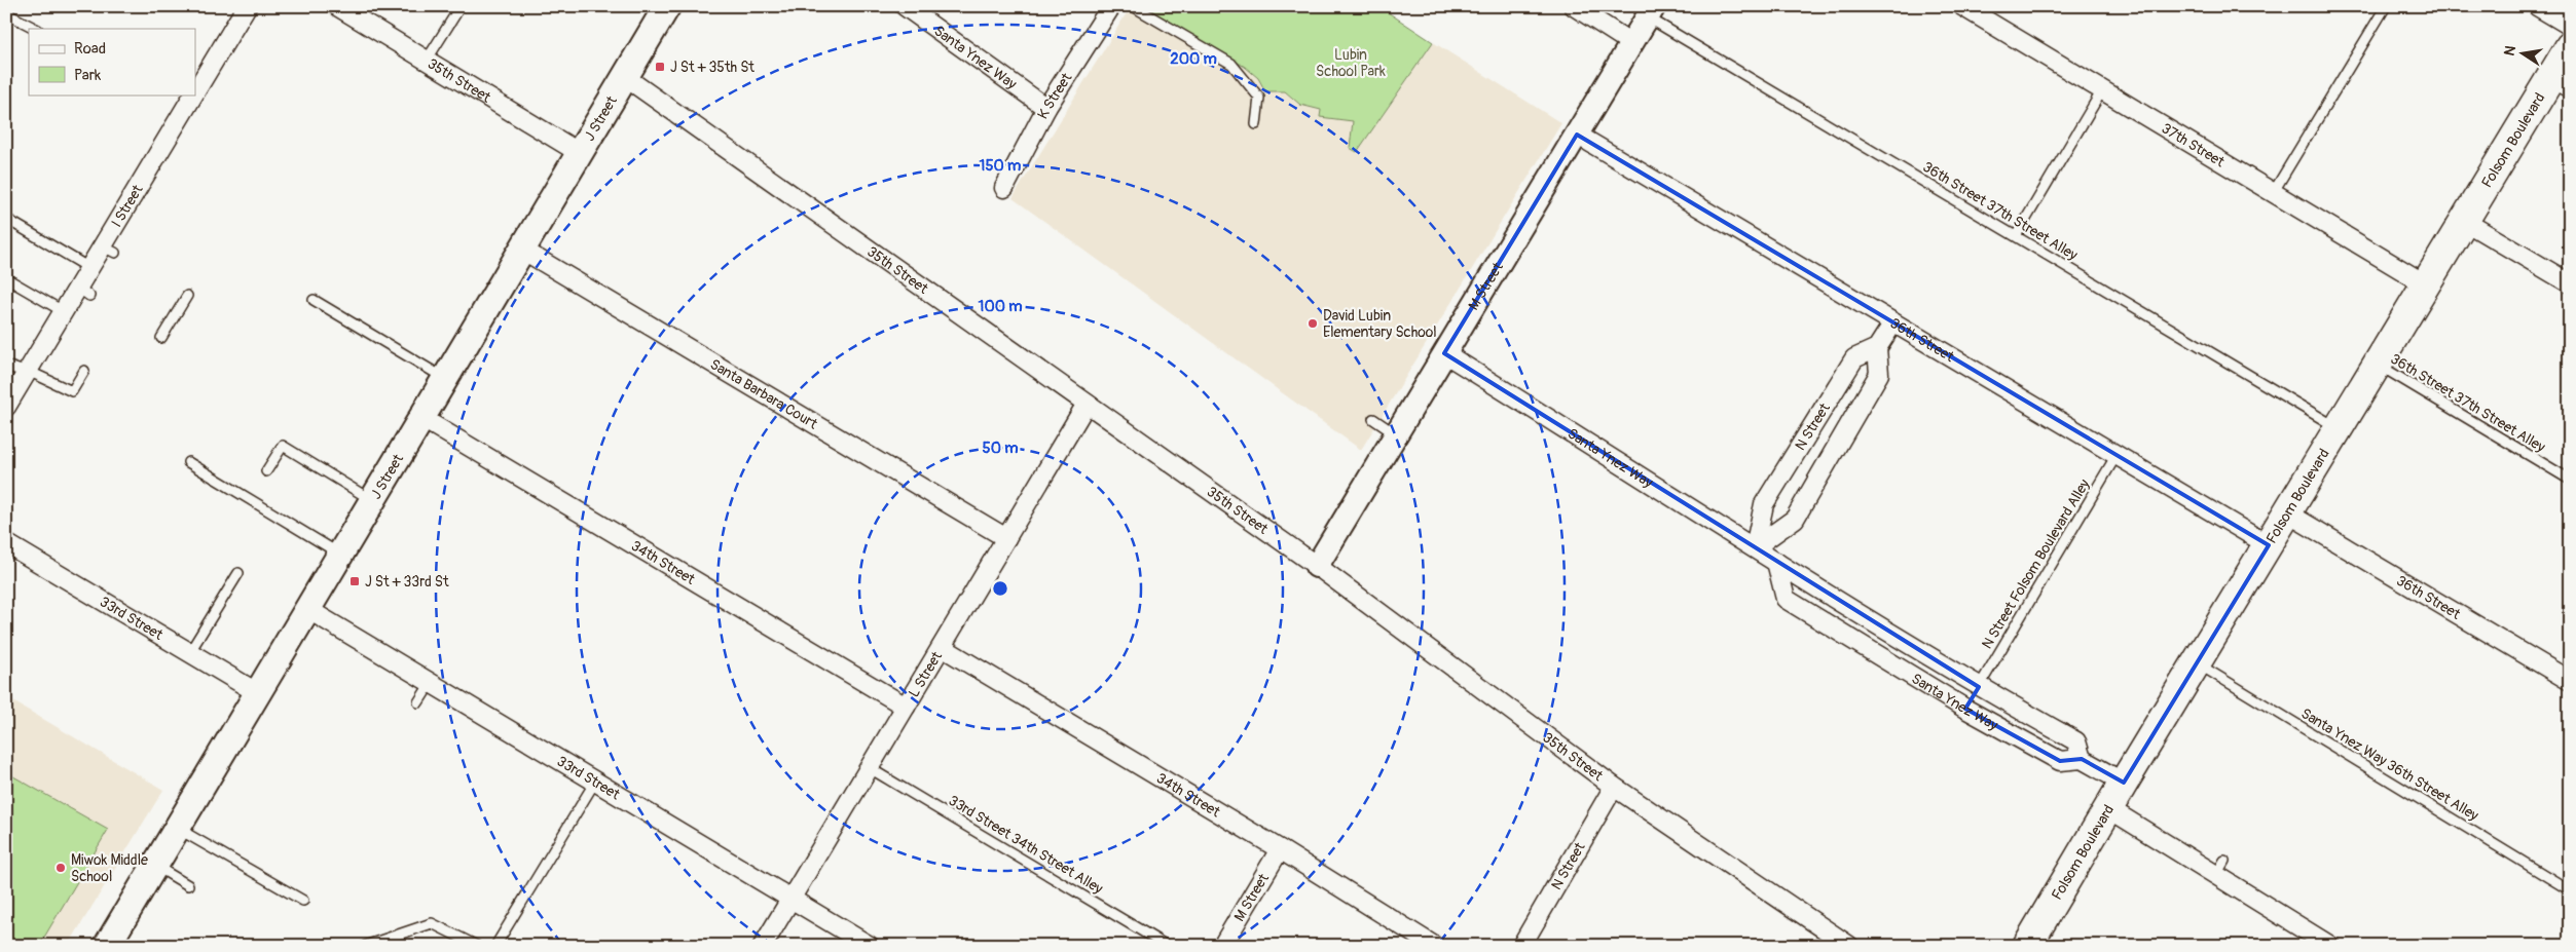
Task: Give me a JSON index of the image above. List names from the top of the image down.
{
  "streets": {
    "main road": ["J Street", "Folsom Boulevard"],
    "street": [
      "Santa Ynez Way",
      "35th Street",
      "K Street",
      "37th Street",
      "I Street",
      "M Street",
      "36th Street",
      "Santa Barbara Court",
      "N Street",
      "34th Street",
      "33rd Street",
      "L Street"
    ],
    "lane": [
      "36th Street 37th Street Alley",
      "N Street Folsom Boulevard Alley",
      "Santa Ynez Way 36th Street Alley",
      "33rd Street 34th Street Alley"
    ]
  },
  "crossings": [
    ["Santa Ynez Way", "K Street"],
    ["Santa Ynez Way", "Folsom Boulevard"],
    ["Santa Ynez Way", "M Street"],
    ["Santa Ynez Way", "N Street"],
    ["Santa Ynez Way", "N Street Folsom Boulevard Alley"],
    ["35th Street", "J Street"],
    ["35th Street", "M Street"],
    ["35th Street", "N Street"],
    ["35th Street", "L Street"],
    ["J Street", "Santa Barbara Court"],
    ["J Street", "34th Street"],
    ["J Street", "33rd Street"],
    ["Folsom Boulevard", "37th Street"],
    ["Folsom Boulevard", "36th Street 37th Street Alley"],
    ["Folsom Boulevard", "36th Street"],
    ["Folsom Boulevard", "Santa Ynez Way 36th Street Alley"],
    ["36th Street 37th Street Alley", "M Street"],
    ["M Street", "36th Street"],
    ["M Street", "34th Street"],
    ["36th Street", "N Street Folsom Boulevard Alley"],
    ["Santa Barbara Court", "L Street"],
    ["34th Street", "L Street"],
    ["33rd Street", "L Street"],
    ["L Street", "33rd Street 34th Street Alley"]
  ],
  "parks": ["Lubin School Park"],
  "places": {
    "transit": ["J St + 35th St", "J St + 33rd St"],
    "other": ["David Lubin Elementary School", "Miwok Middle School"]
  },
  "legend": ["Road", "Park"],
  "north": "left",
  "rings": [
    "200 m",
    "150 m",
    "100 m",
    "50 m"
  ]
}
